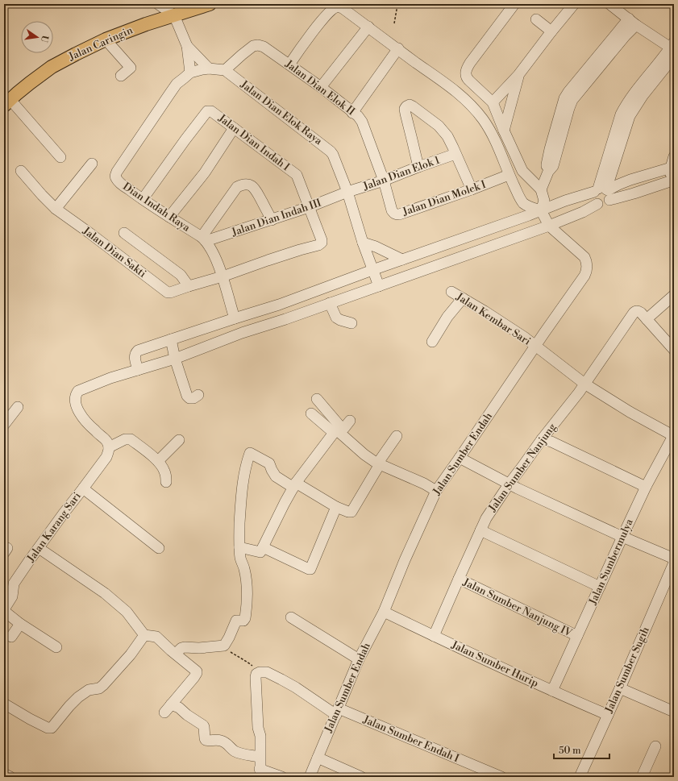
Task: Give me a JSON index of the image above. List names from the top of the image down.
{
  "streets": {
    "main road": ["Jalan Caringin"],
    "street": [
      "Jalan Dian Elok II",
      "Jalan Dian Elok Raya",
      "Jalan Dian Indah I",
      "Jalan Dian Elok 1",
      "Jalan Dian Molek I",
      "Dian Indah Raya",
      "Jalan Dian Indah III",
      "Jalan Dian Sakti",
      "Jalan Kembar Sari",
      "Jalan Sumber Endah",
      "Jalan Sumber Nanjung",
      "Jalan Karang Sari",
      "Jalan Sumbermulya",
      "Jalan Sumber Nanjung IV",
      "Jalan Sumber Hurip",
      "Jalan Sumber Sugih",
      "Jalan Sumber Endah I"
    ]
  },
  "crossings": [
    ["Jalan Dian Elok II", "Jalan Dian Elok Raya"],
    ["Jalan Dian Elok II", "Jalan Dian Elok 1"],
    ["Jalan Dian Elok II", "Jalan Dian Molek I"],
    ["Jalan Dian Elok Raya", "Jalan Dian Elok 1"],
    ["Jalan Dian Elok Raya", "Dian Indah Raya"],
    ["Jalan Dian Elok Raya", "Jalan Dian Indah III"],
    ["Jalan Dian Indah I", "Dian Indah Raya"],
    ["Jalan Dian Indah I", "Jalan Dian Indah III"],
    ["Jalan Dian Indah I", "Jalan Dian Sakti"],
    ["Jalan Dian Elok 1", "Jalan Dian Molek I"],
    ["Jalan Dian Elok 1", "Jalan Dian Indah III"],
    ["Dian Indah Raya", "Jalan Dian Indah III"],
    ["Dian Indah Raya", "Jalan Dian Sakti"],
    ["Jalan Kembar Sari", "Jalan Sumber Endah"],
    ["Jalan Kembar Sari", "Jalan Sumber Nanjung"],
    ["Jalan Kembar Sari", "Jalan Sumbermulya"],
    ["Jalan Sumber Endah", "Jalan Sumber Hurip"],
    ["Jalan Sumber Endah", "Jalan Sumber Endah I"],
    ["Jalan Sumber Nanjung", "Jalan Sumber Nanjung IV"],
    ["Jalan Sumber Nanjung", "Jalan Sumber Hurip"],
    ["Jalan Sumbermulya", "Jalan Sumber Nanjung IV"],
    ["Jalan Sumbermulya", "Jalan Sumber Hurip"],
    ["Jalan Sumber Hurip", "Jalan Sumber Sugih"]
  ],
  "scale_bar": "50 m",
  "north": "right"
}
